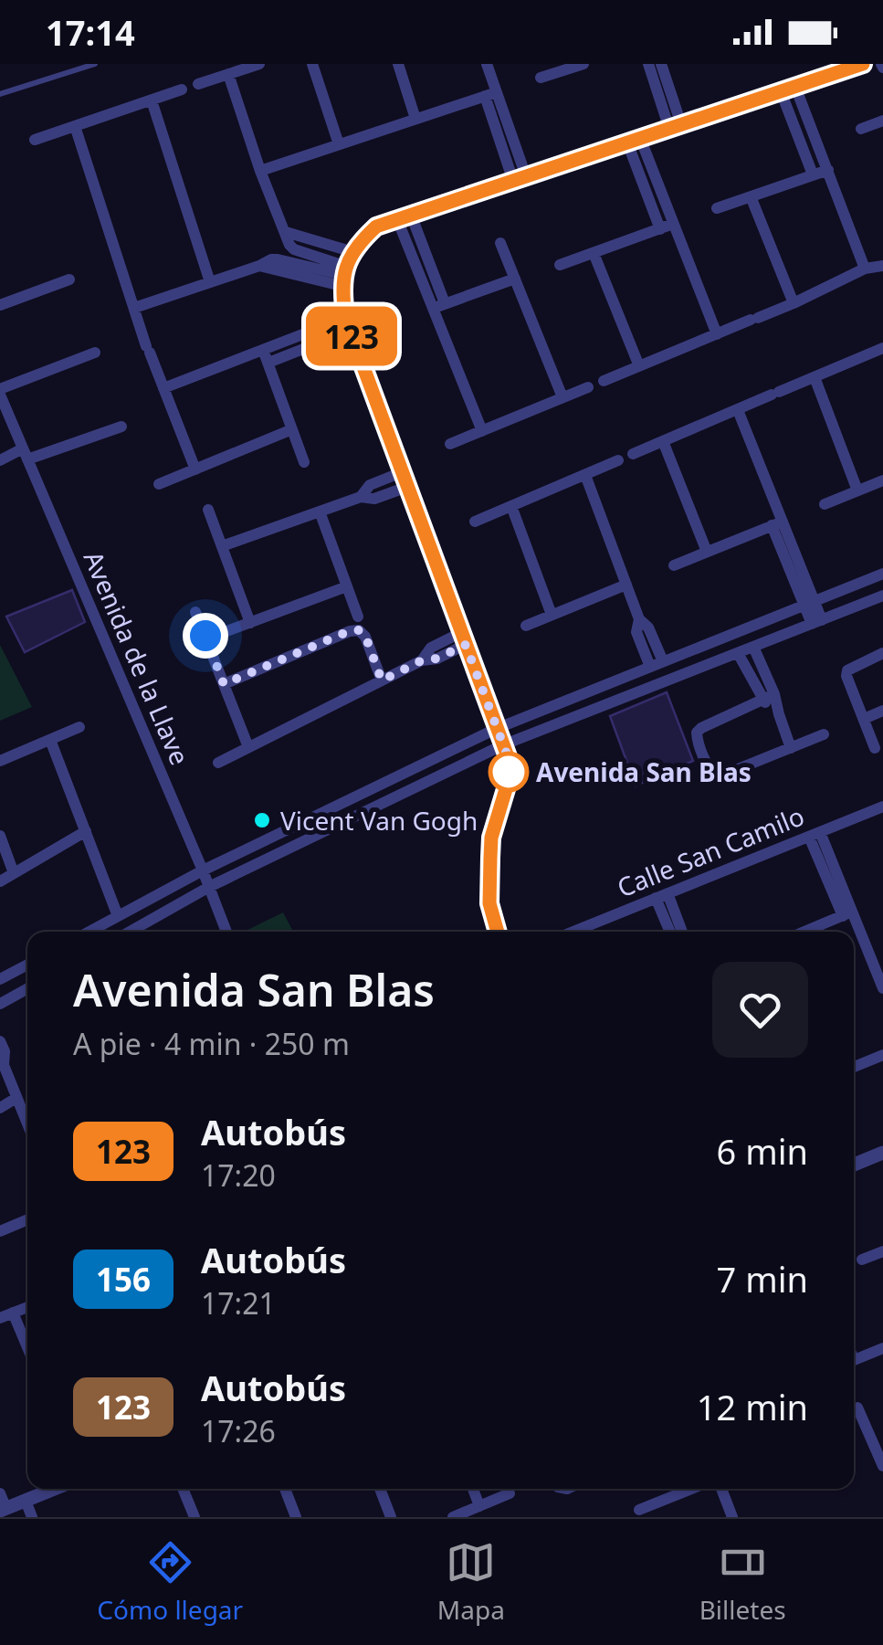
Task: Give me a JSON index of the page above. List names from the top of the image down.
{
  "streets": {
    "street": ["Avenida de la Llave", "Calle San Camilo"]
  },
  "places": ["Avenida San Blas", "Vicent Van Gogh"],
  "lines": ["bus line 123"],
  "page": {
    "status": "17:14",
    "on_map": "123",
    "heading": ["Avenida San Blas", "A pie · 4 min · 250 m"],
    "list": [
      {
        "mark": "123",
        "name": "Autobús",
        "note": "17:20",
        "value": "6 min"
      },
      {
        "mark": "156",
        "name": "Autobús",
        "note": "17:21",
        "value": "7 min"
      },
      {
        "mark": "123",
        "name": "Autobús",
        "note": "17:26",
        "value": "12 min"
      }
    ],
    "tabs": ["Cómo llegar", "Mapa", "Billetes"]
  }
}
